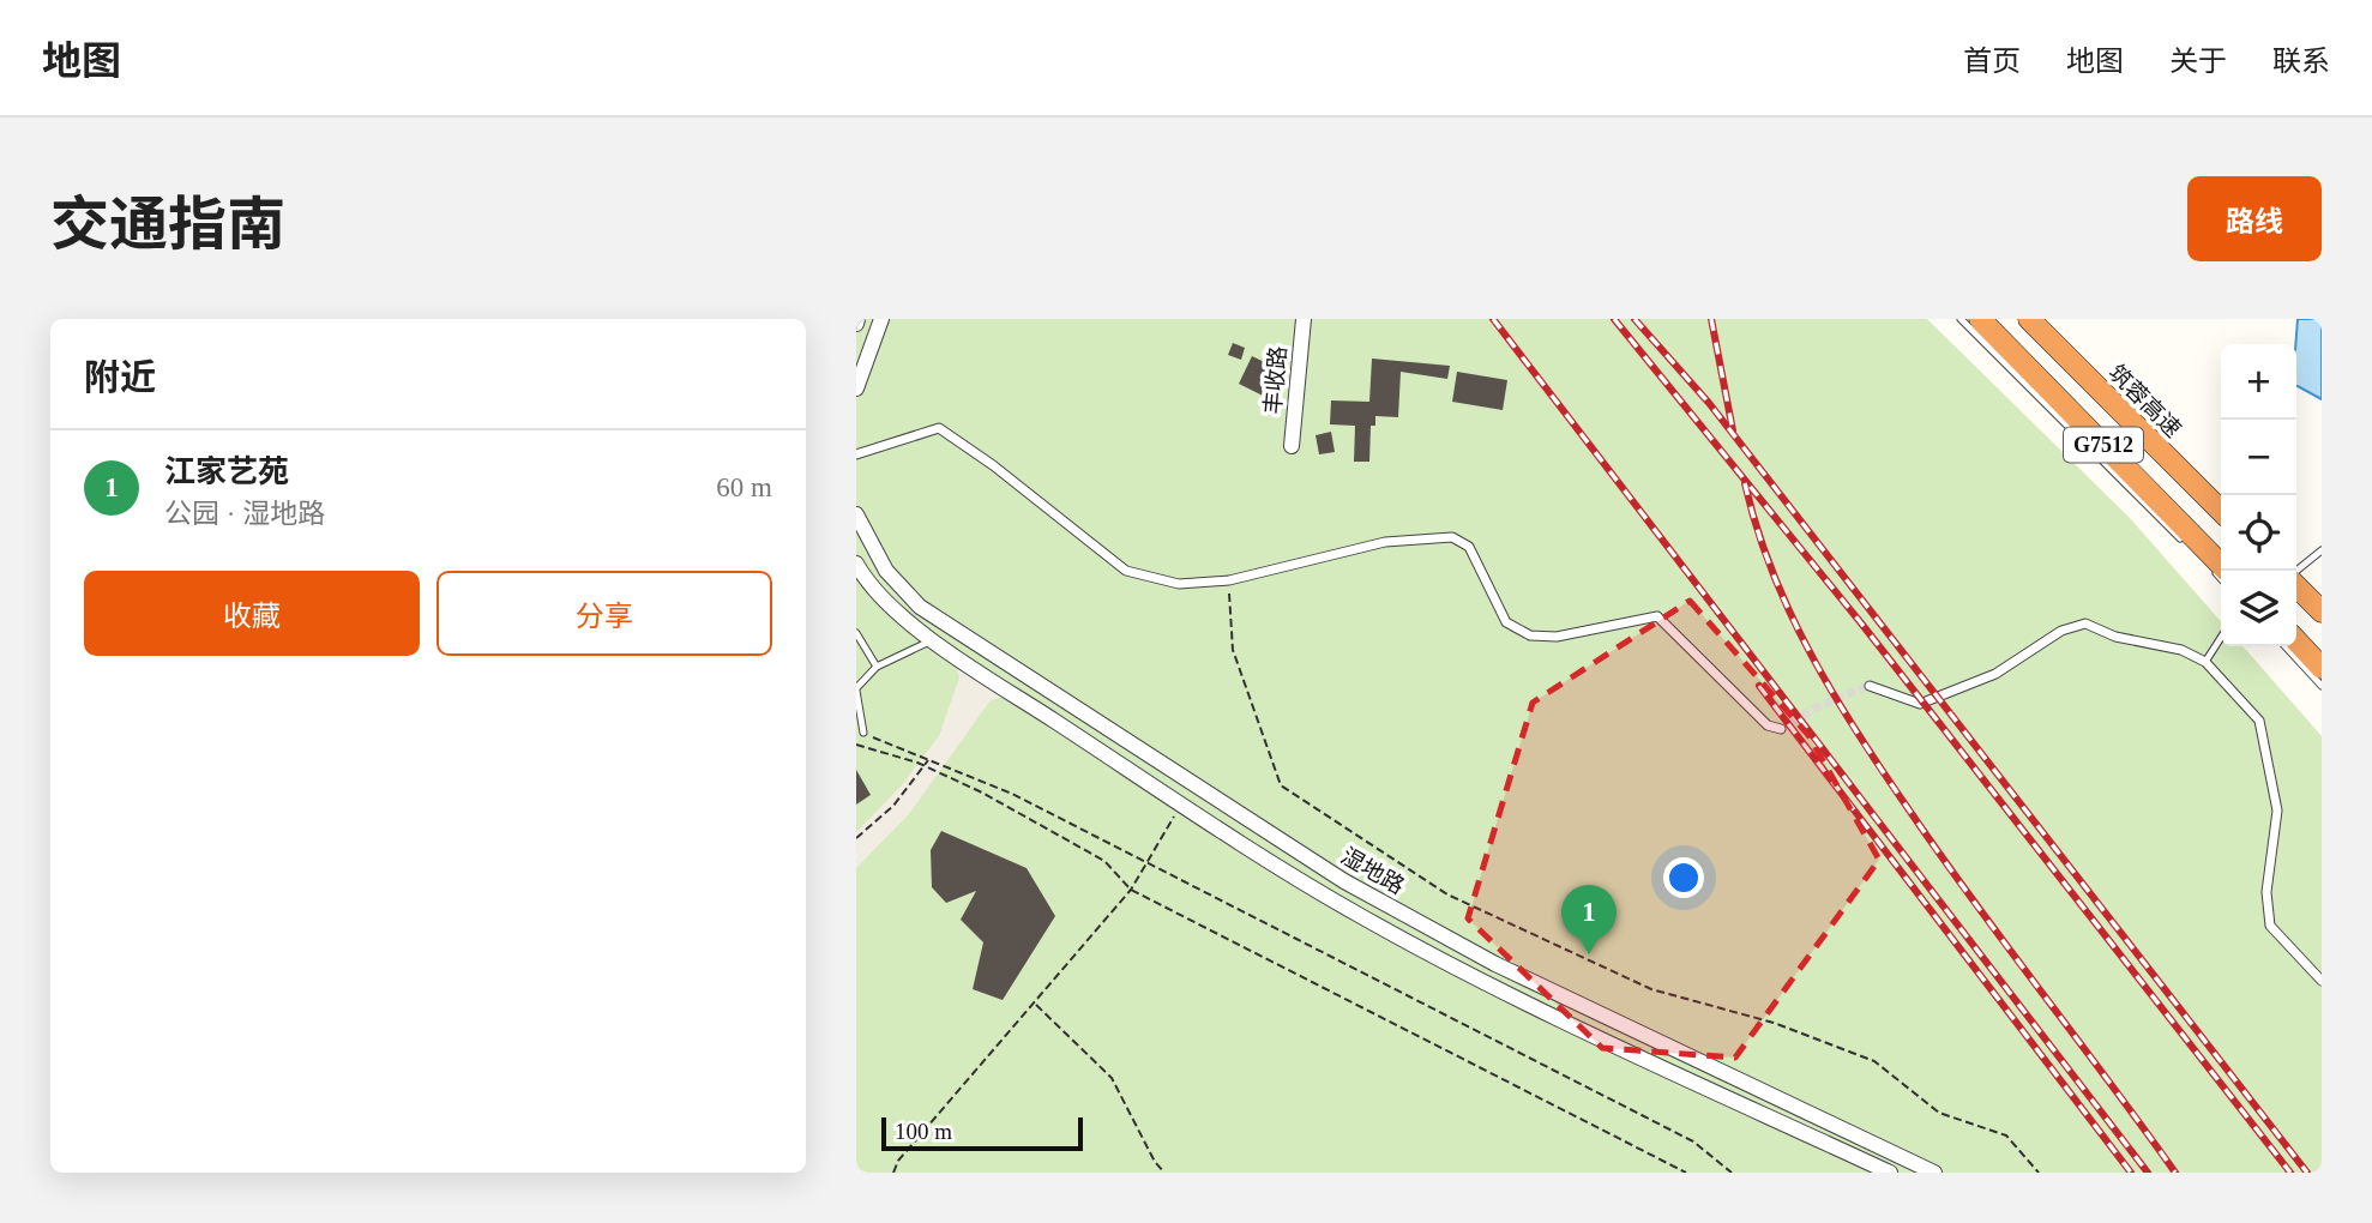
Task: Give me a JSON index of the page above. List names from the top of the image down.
{
  "streets": {
    "highway": ["筑蓉高速", "G7512"],
    "street": ["丰收路", "湿地路"]
  },
  "scale_bar": "100 m",
  "page": {
    "header": "地图",
    "nav": [
      "首页",
      "地图",
      "关于",
      "联系"
    ],
    "title": "交通指南",
    "buttons": [
      "路线",
      ["收藏", "分享"]
    ],
    "heading": "附近",
    "map_buttons": ["+", "−"],
    "list": [
      {
        "mark": "1",
        "name": "江家艺苑",
        "note": "公园 · 湿地路",
        "value": "60 m"
      }
    ],
    "pins": "1",
    "scale": "100 m"
  }
}
